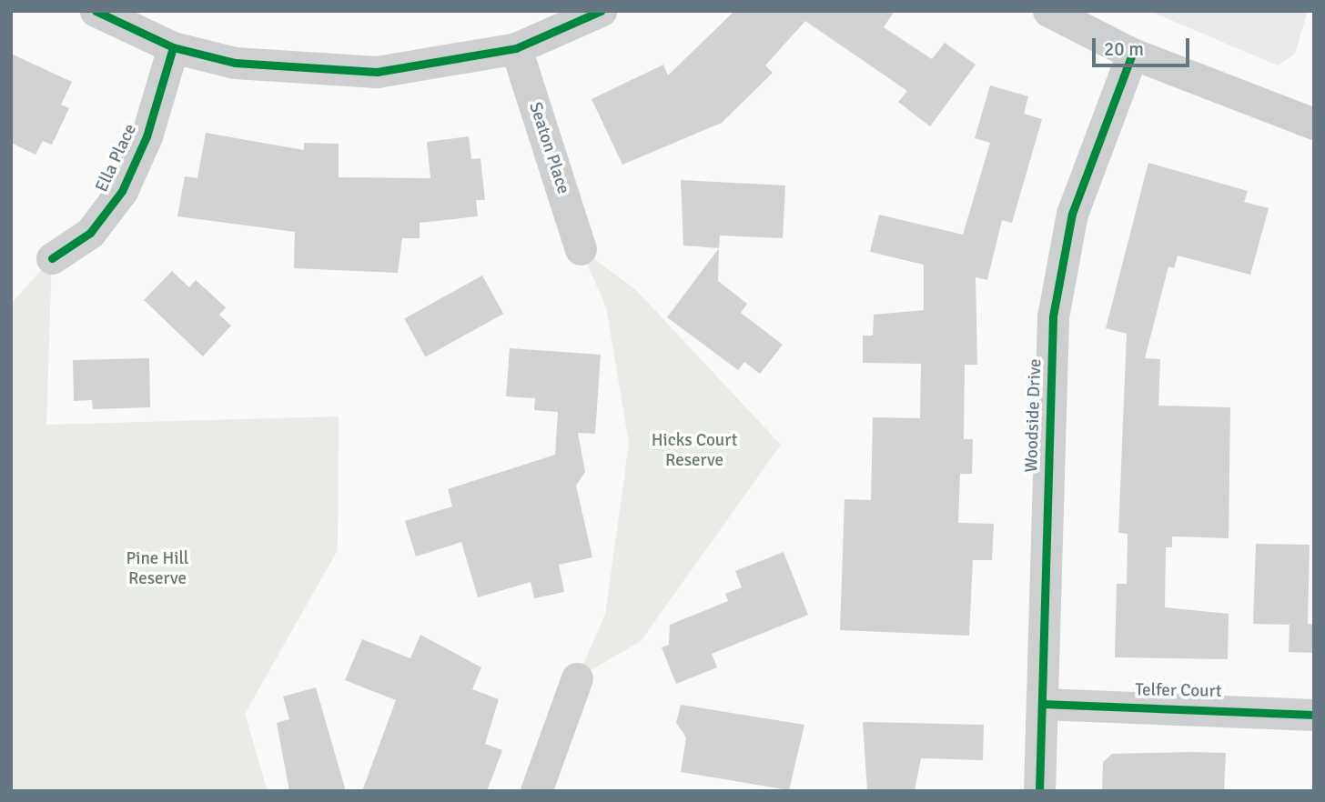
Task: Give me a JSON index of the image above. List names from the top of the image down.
{
  "streets": {
    "street": [
      "Seaton Place",
      "Ella Place",
      "Woodside Drive",
      "Telfer Court"
    ]
  },
  "crossings": [
    ["Woodside Drive", "Telfer Court"]
  ],
  "parks": ["Hicks Court Reserve", "Pine Hill Reserve"],
  "scale_bar": "20 m"
}
